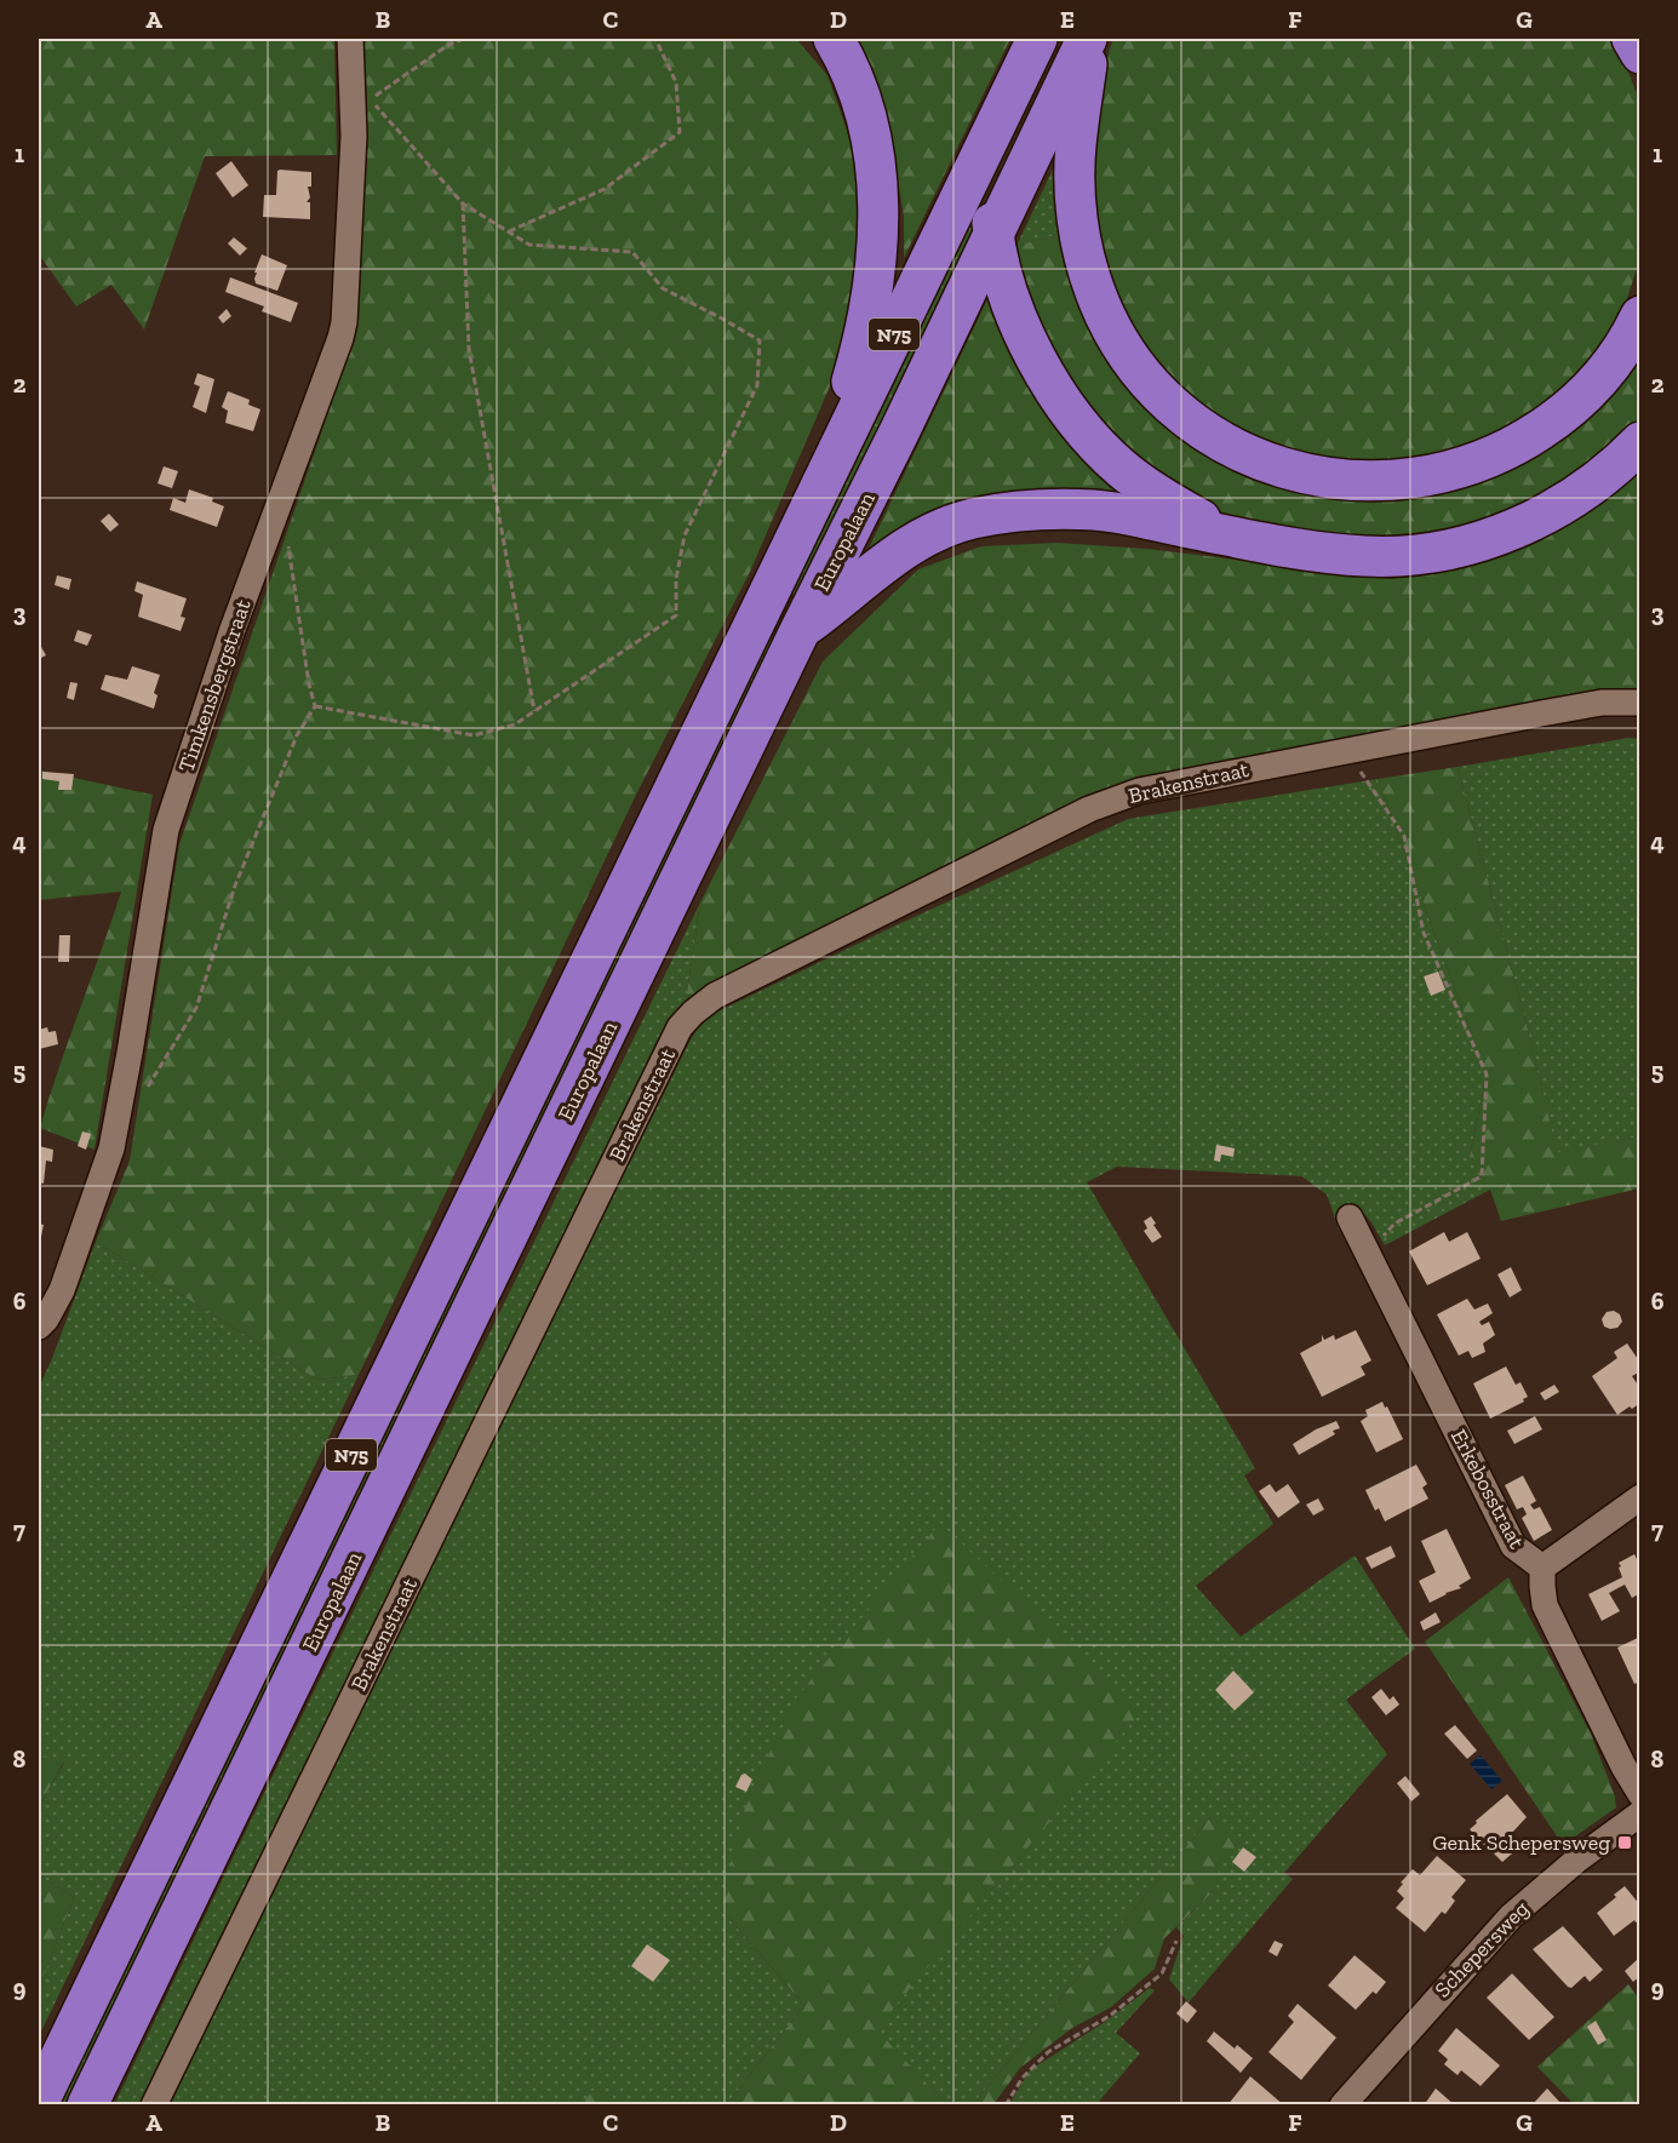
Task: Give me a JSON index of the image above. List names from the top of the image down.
{
  "streets": {
    "highway": ["N75", "Europalaan"],
    "street": [
      "Timkensbergstraat",
      "Brakenstraat",
      "Erkebosstraat",
      "Schepersweg"
    ]
  },
  "places": {
    "transit": ["Genk Schepersweg"]
  },
  "grid": {
    "columns": [
      "A",
      "B",
      "C",
      "D",
      "E",
      "F",
      "G"
    ],
    "rows": [
      "1",
      "2",
      "3",
      "4",
      "5",
      "6",
      "7",
      "8",
      "9"
    ]
  }
}
